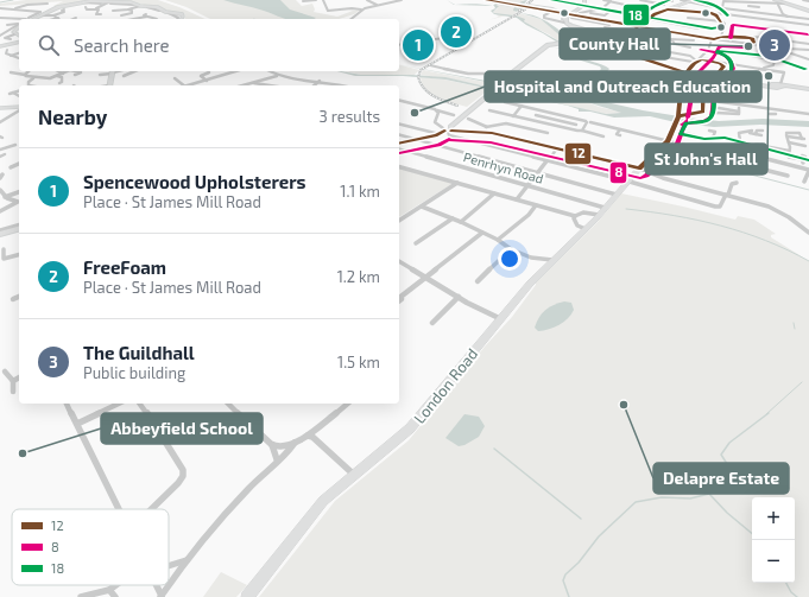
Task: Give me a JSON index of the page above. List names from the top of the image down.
{
  "streets": {
    "highway": ["London Road"],
    "street": ["Penrhyn Road"]
  },
  "crossings": [
    ["Penrhyn Road", "London Road"]
  ],
  "places": [
    "County Hall",
    "St John's Hall",
    "Hospital and Outreach Education",
    "Delapre Estate",
    "Abbeyfield School"
  ],
  "lines": ["transit line 12", "transit line 18", "transit line 8"],
  "legend": ["12", "8", "18"],
  "page": {
    "pins": ["2", "1", "3"],
    "search": "Search here",
    "heading": ["Nearby", "3 results"],
    "list": [
      {
        "mark": "1",
        "name": "Spencewood Upholsterers",
        "note": "Place · St James Mill Road",
        "value": "1.1 km"
      },
      {
        "mark": "2",
        "name": "FreeFoam",
        "note": "Place · St James Mill Road",
        "value": "1.2 km"
      },
      {
        "mark": "3",
        "name": "The Guildhall",
        "note": "Public building",
        "value": "1.5 km"
      }
    ],
    "map_buttons": ["+", "−"]
  }
}
